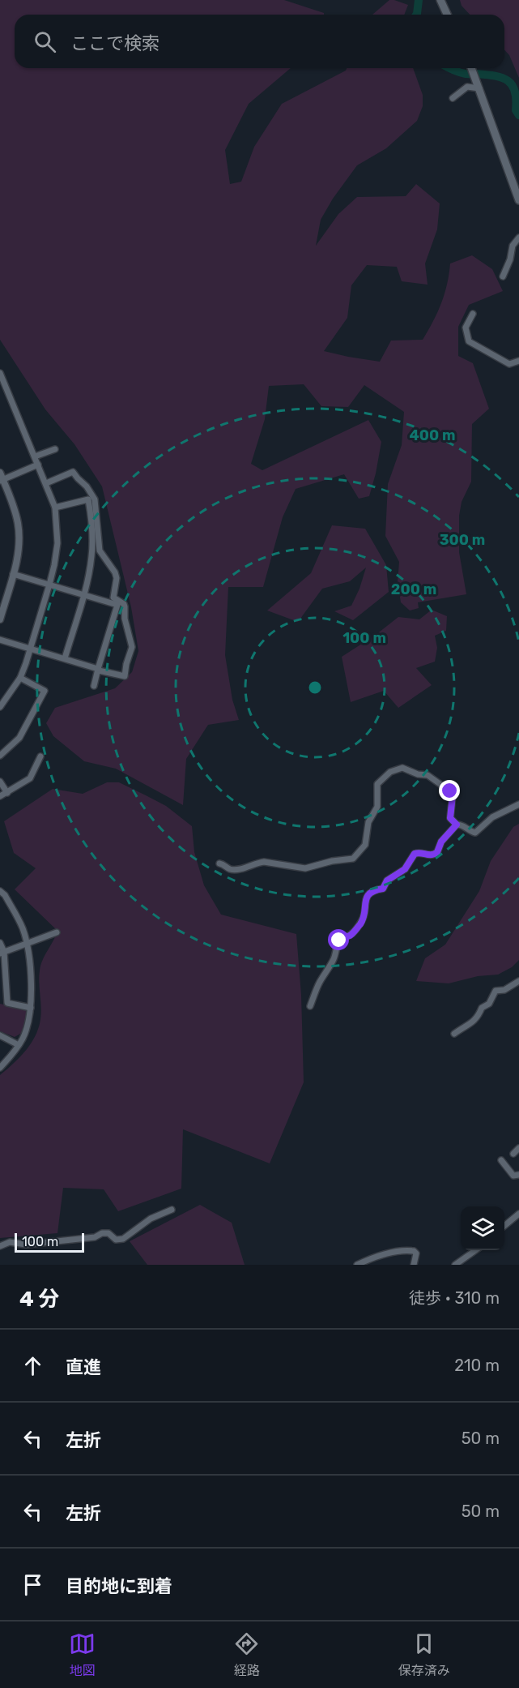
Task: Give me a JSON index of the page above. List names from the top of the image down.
{
  "scale_bar": "100 m",
  "page": {
    "search": "ここで検索",
    "scale": "100 m",
    "heading": ["4 分", "徒歩 · 310 m"],
    "list": [
      ["直進", "210 m"],
      ["左折", "50 m"],
      ["左折", "50 m"],
      "目的地に到着"
    ],
    "nav": ["地図", "経路", "保存済み"]
  },
  "rings": [
    "400 m",
    "300 m",
    "200 m",
    "100 m"
  ]
}
